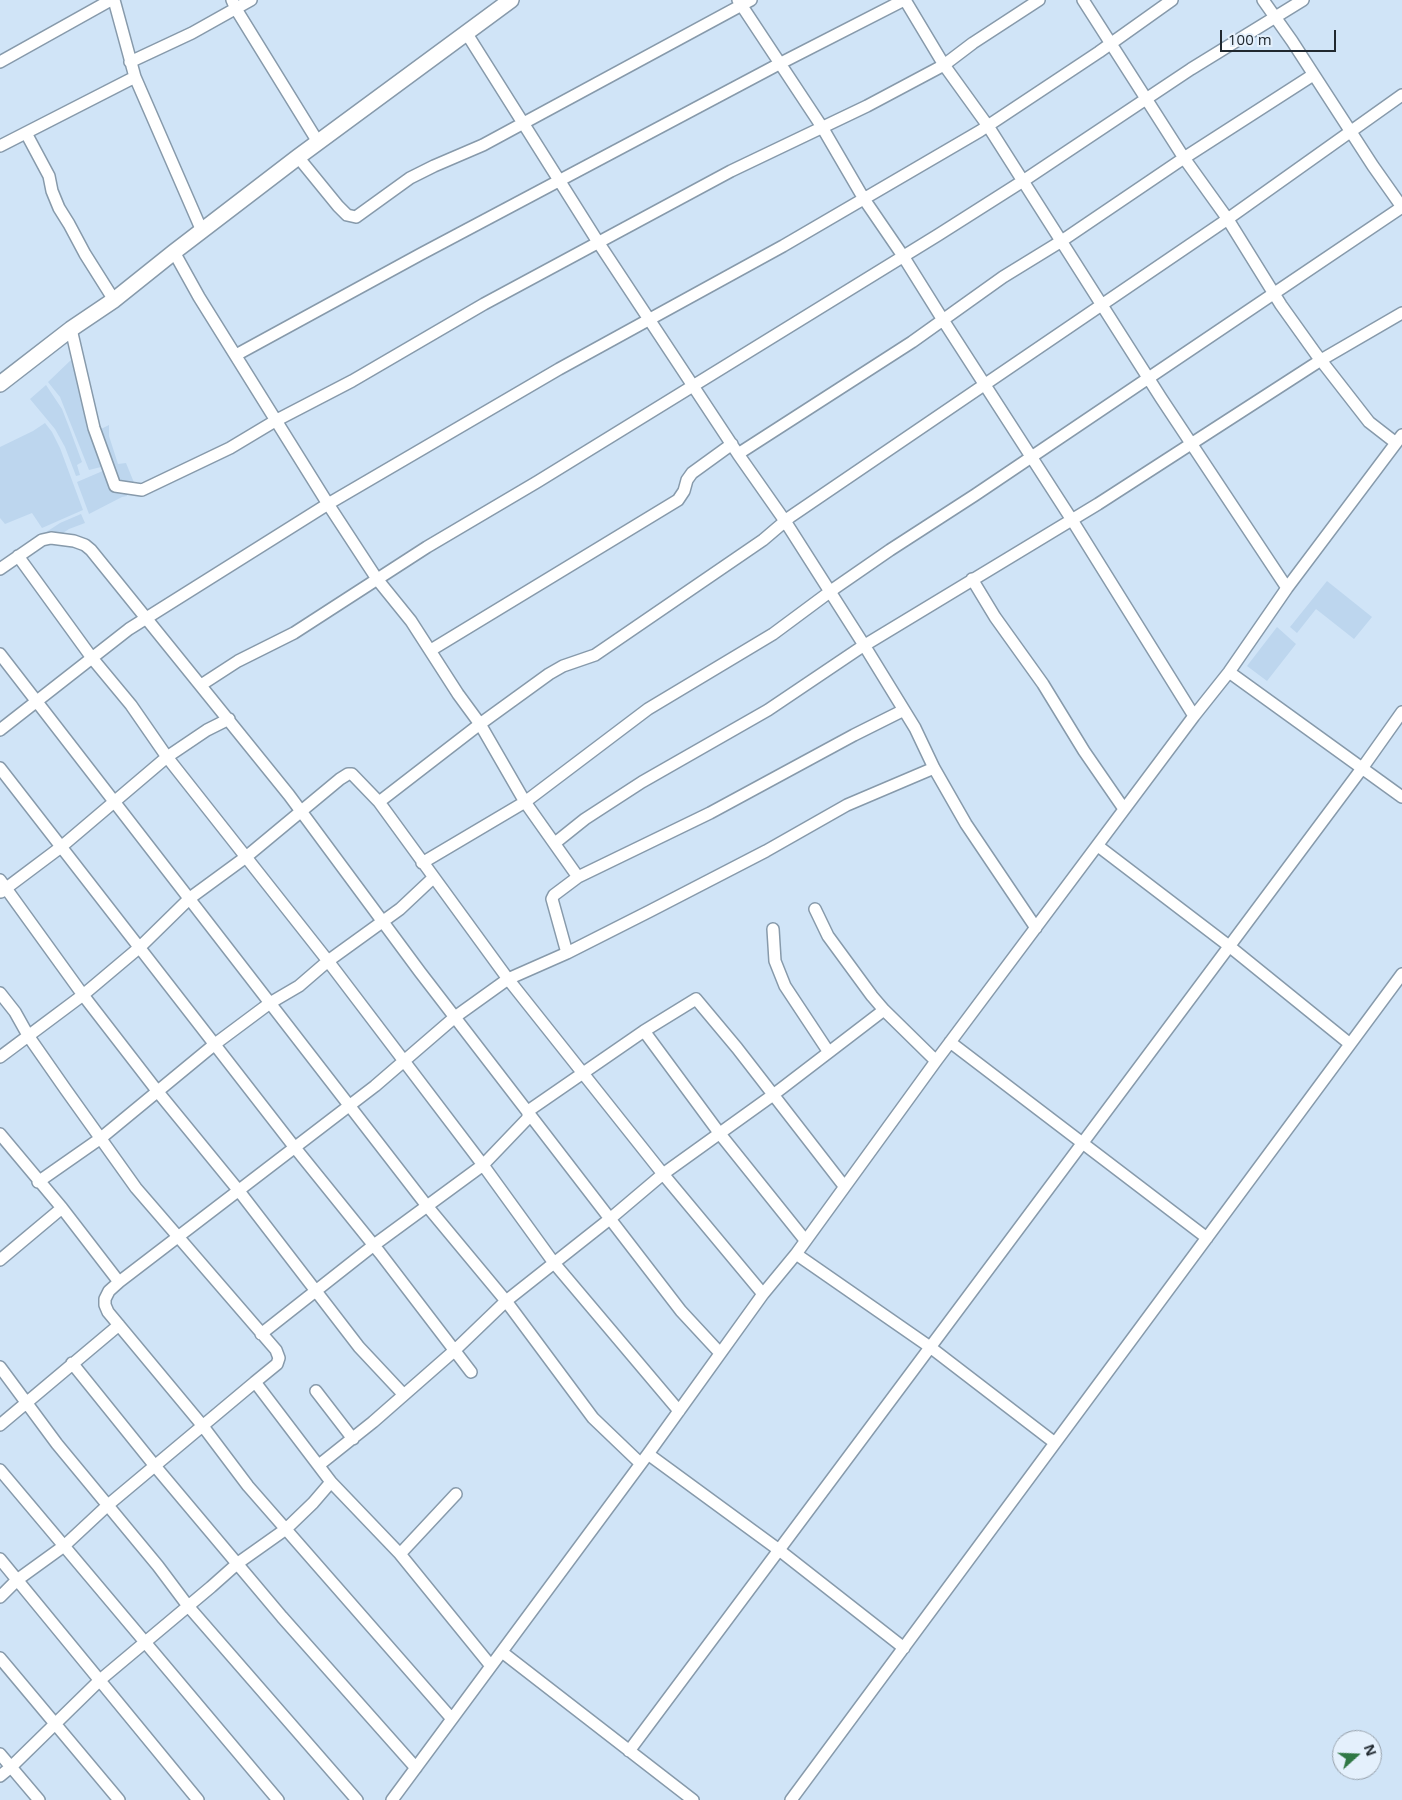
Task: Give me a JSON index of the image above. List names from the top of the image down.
{
  "scale_bar": "100 m",
  "north": "right"
}
